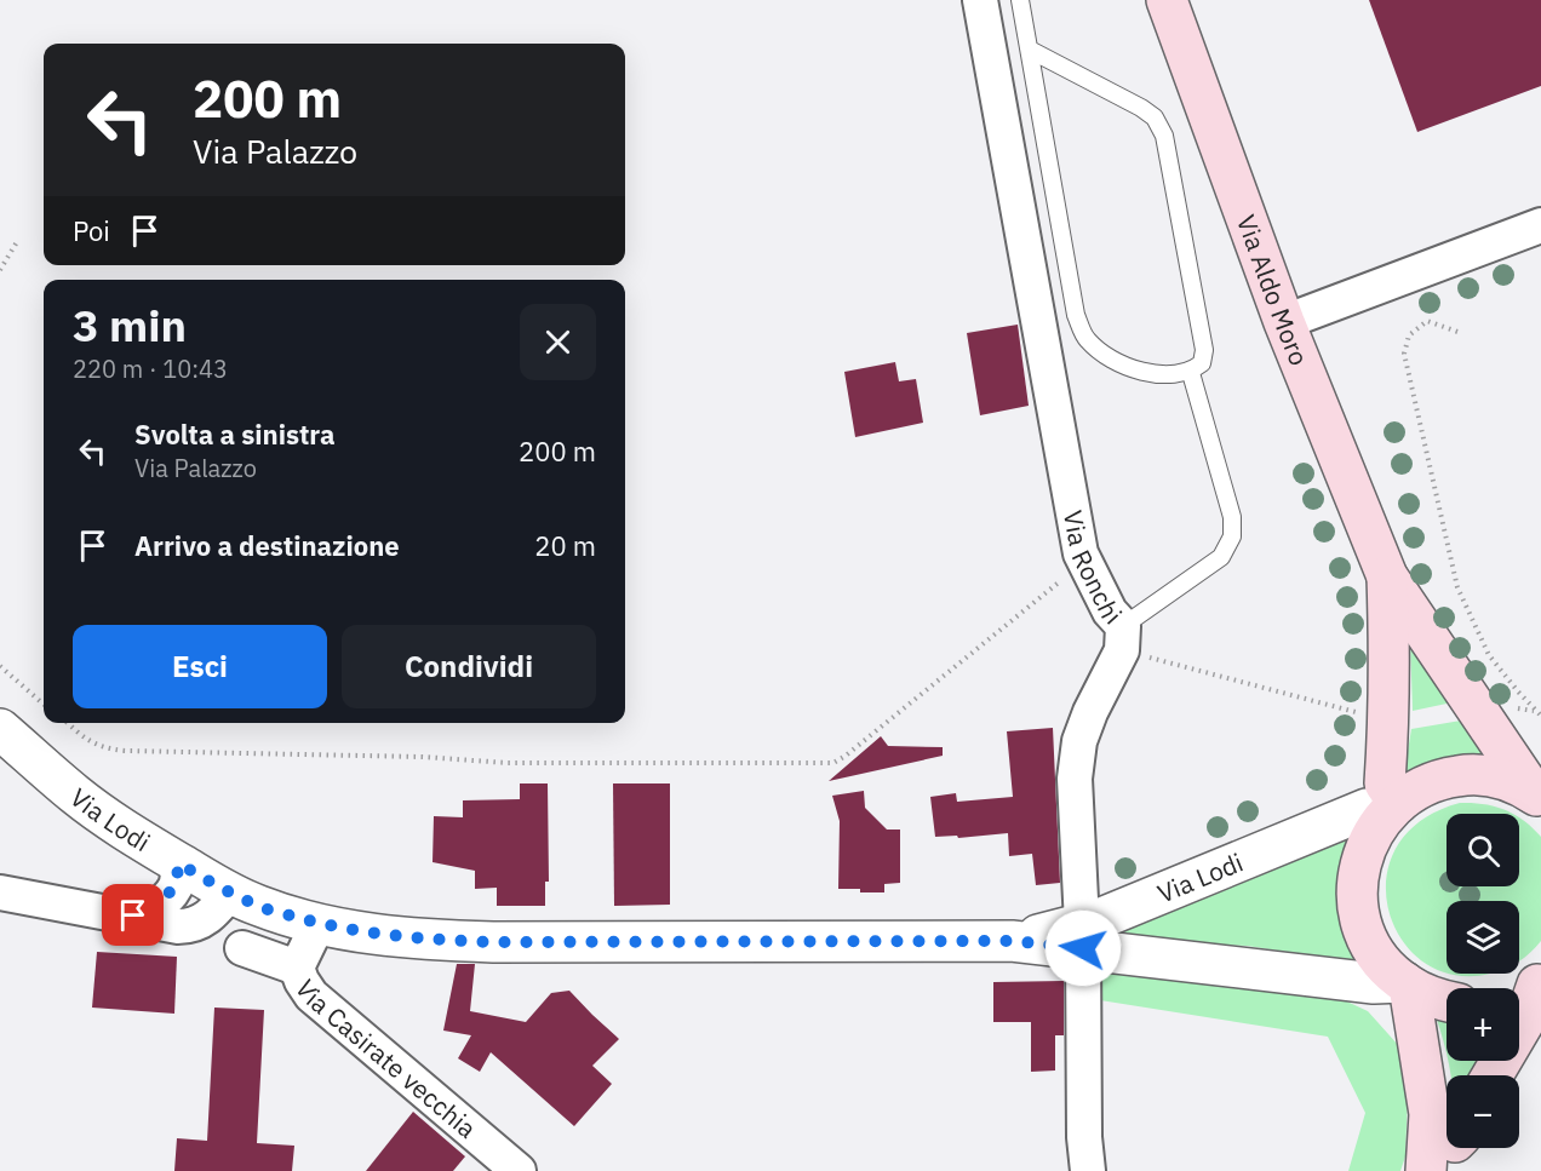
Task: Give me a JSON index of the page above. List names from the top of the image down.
{
  "streets": {
    "main road": ["Via Aldo Moro"],
    "street": ["Via Ronchi", "Via Lodi", "Via Casirate vecchia"]
  },
  "crossings": [
    ["Via Aldo Moro", "Via Lodi"],
    ["Via Ronchi", "Via Lodi"],
    ["Via Lodi", "Via Casirate vecchia"]
  ],
  "page": {
    "turn": ["200 m", "Via Palazzo"],
    "then": "Poi",
    "heading": ["3 min", "220 m · 10:43"],
    "list": [
      {
        "name": "Svolta a sinistra",
        "note": "Via Palazzo",
        "value": "200 m"
      },
      {
        "name": "Arrivo a destinazione",
        "value": "20 m"
      }
    ],
    "buttons": ["Esci", "Condividi"],
    "map_buttons": ["+", "−"]
  }
}
